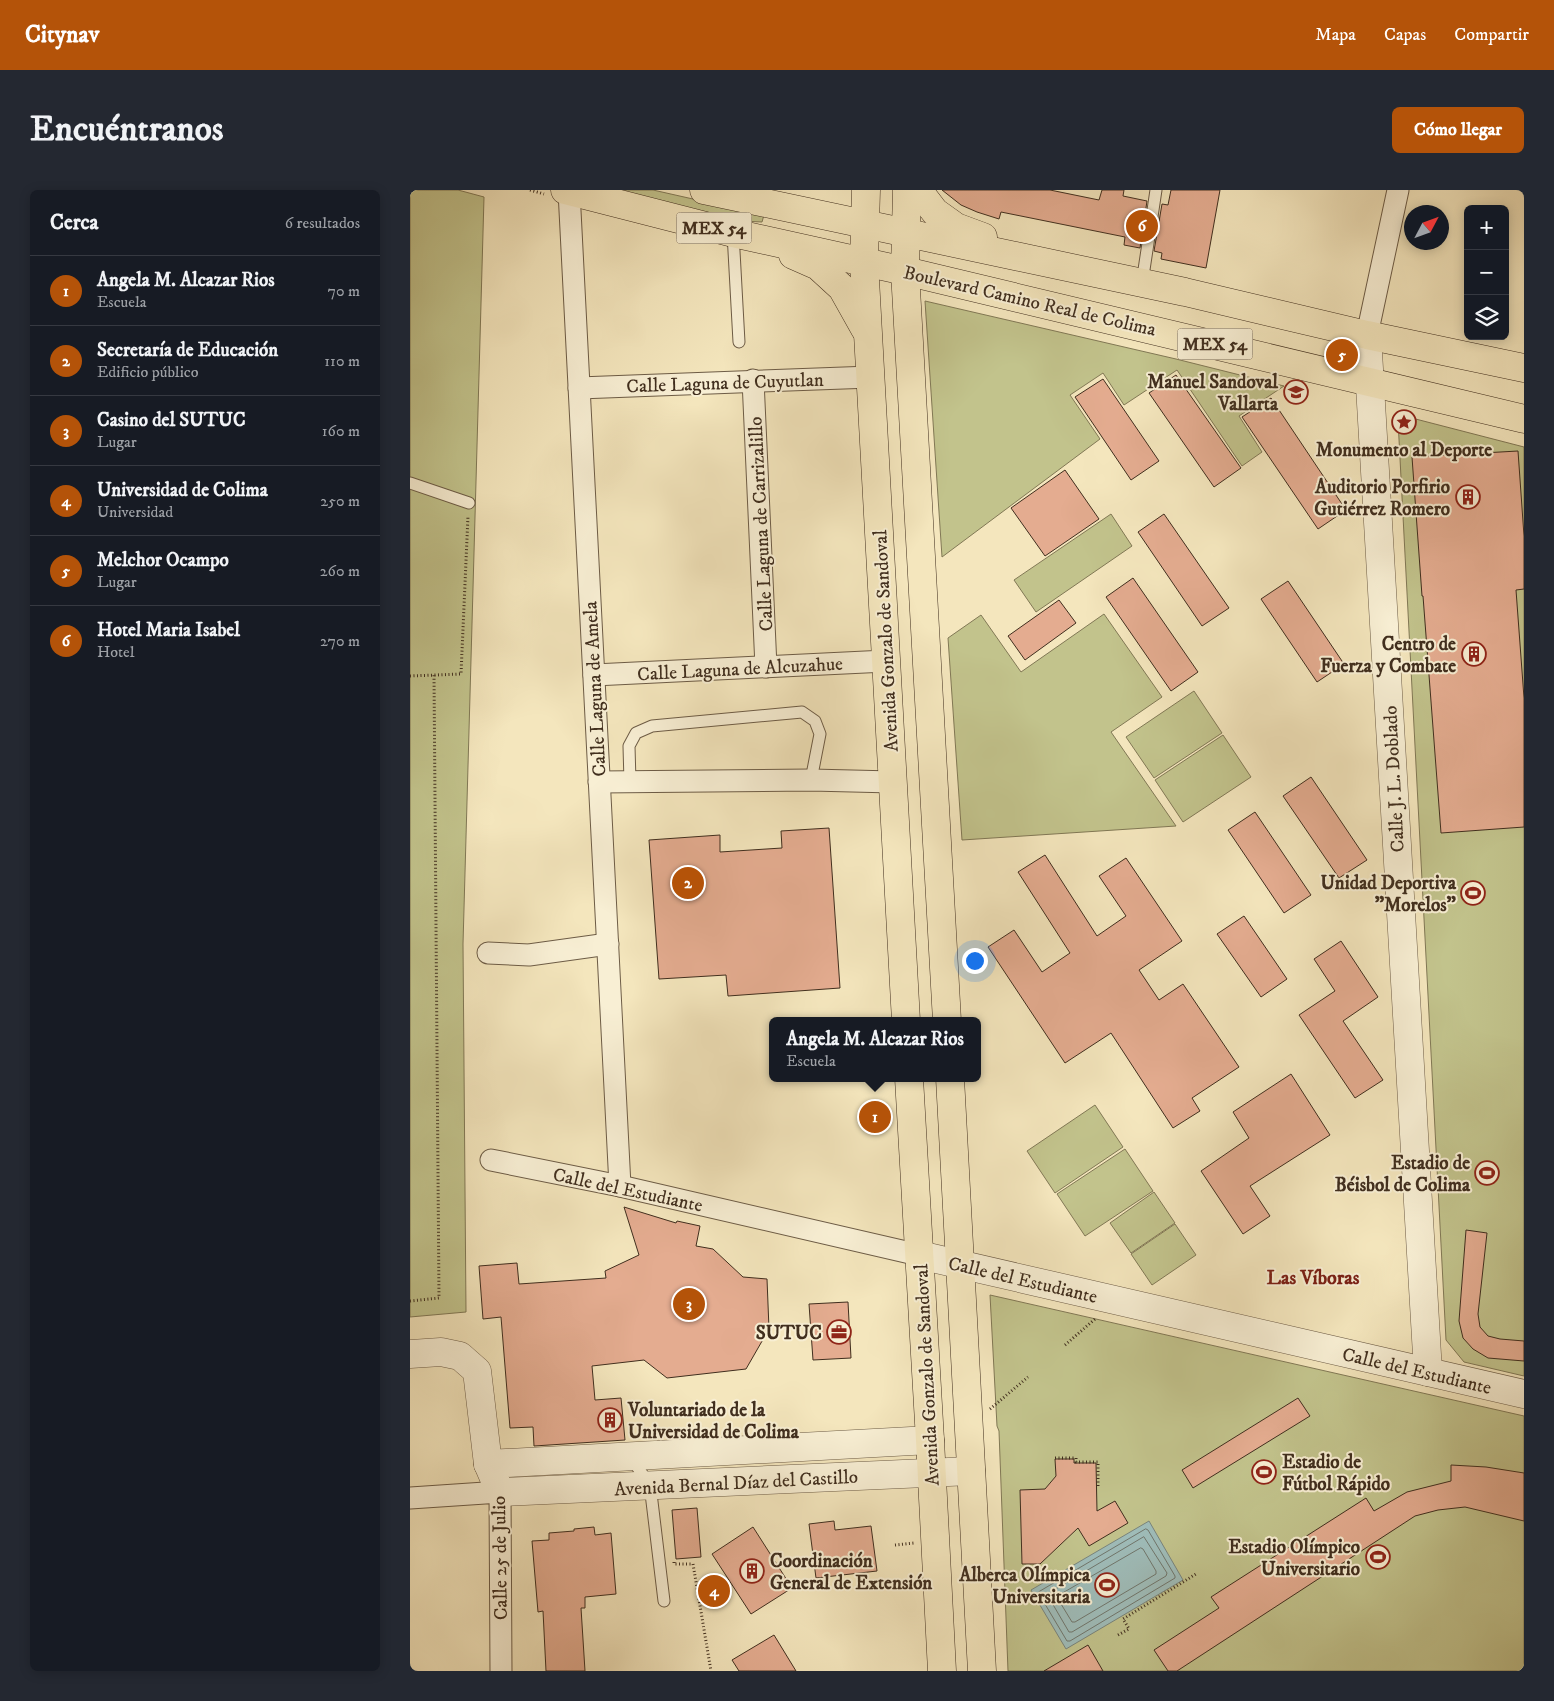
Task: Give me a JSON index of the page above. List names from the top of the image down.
{
  "streets": {
    "main road": ["MEX 54", "Boulevard Camino Real de Colima", "Avenida Gonzalo de Sandoval"],
    "street": [
      "Calle Laguna de Cuyutlan",
      "Calle Laguna de Carrizalillo",
      "Calle Laguna de Alcuzahue",
      "Calle Laguna de Amela",
      "Calle J. L. Doblado",
      "Calle del Estudiante",
      "Avenida Bernal Díaz del Castillo",
      "Calle 25 de Julio"
    ]
  },
  "crossings": [
    ["Boulevard Camino Real de Colima", "Avenida Gonzalo de Sandoval"],
    ["Boulevard Camino Real de Colima", "Calle Laguna de Amela"],
    ["Boulevard Camino Real de Colima", "Calle J. L. Doblado"],
    ["Calle Laguna de Cuyutlan", "Calle Laguna de Carrizalillo"],
    ["Calle Laguna de Cuyutlan", "Avenida Gonzalo de Sandoval"],
    ["Calle Laguna de Cuyutlan", "Calle Laguna de Amela"],
    ["Calle Laguna de Carrizalillo", "Calle Laguna de Alcuzahue"],
    ["Avenida Gonzalo de Sandoval", "Calle Laguna de Alcuzahue"],
    ["Avenida Gonzalo de Sandoval", "Calle del Estudiante"],
    ["Avenida Gonzalo de Sandoval", "Avenida Bernal Díaz del Castillo"],
    ["Calle Laguna de Alcuzahue", "Calle Laguna de Amela"],
    ["Calle Laguna de Amela", "Calle del Estudiante"],
    ["Calle J. L. Doblado", "Calle del Estudiante"],
    ["Avenida Bernal Díaz del Castillo", "Calle 25 de Julio"]
  ],
  "districts": ["Las Víboras"],
  "places": {
    "school or university": ["Manuel Sandoval Vallarta"],
    "place": ["Monumento al Deporte"],
    "building": [
      "Auditorio Porfirio Gutiérrez Romero",
      "Centro de Fuerza y Combate",
      "Voluntariado de la Universidad de Colima",
      "Coordinación General de Extensión"
    ],
    "sports": [
      "Unidad Deportiva \"Morelos\"",
      "Estadio de Béisbol de Colima",
      "Estadio de Fútbol Rápido",
      "Estadio Olímpico Universitario",
      "Alberca Olímpica Universitaria"
    ],
    "office": ["SUTUC"]
  },
  "north": "top right",
  "page": {
    "header": "Citynav",
    "nav": ["Mapa", "Capas", "Compartir"],
    "buttons": "Cómo llegar",
    "title": "Encuéntranos",
    "heading": ["Cerca", "6 resultados"],
    "map_buttons": ["+", "−"],
    "pins": [
      "6",
      "5",
      "2",
      "1",
      "3",
      "4"
    ],
    "list": [
      {
        "mark": "1",
        "name": "Angela M. Alcazar Rios",
        "note": "Escuela",
        "value": "70 m"
      },
      {
        "mark": "2",
        "name": "Secretaría de Educación",
        "note": "Edificio público",
        "value": "110 m"
      },
      {
        "mark": "3",
        "name": "Casino del SUTUC",
        "note": "Lugar",
        "value": "160 m"
      },
      {
        "mark": "4",
        "name": "Universidad de Colima",
        "note": "Universidad",
        "value": "250 m"
      },
      {
        "mark": "5",
        "name": "Melchor Ocampo",
        "note": "Lugar",
        "value": "260 m"
      },
      {
        "mark": "6",
        "name": "Hotel Maria Isabel",
        "note": "Hotel",
        "value": "270 m"
      }
    ],
    "popup": ["Angela M. Alcazar Rios", "Escuela"]
  }
}
